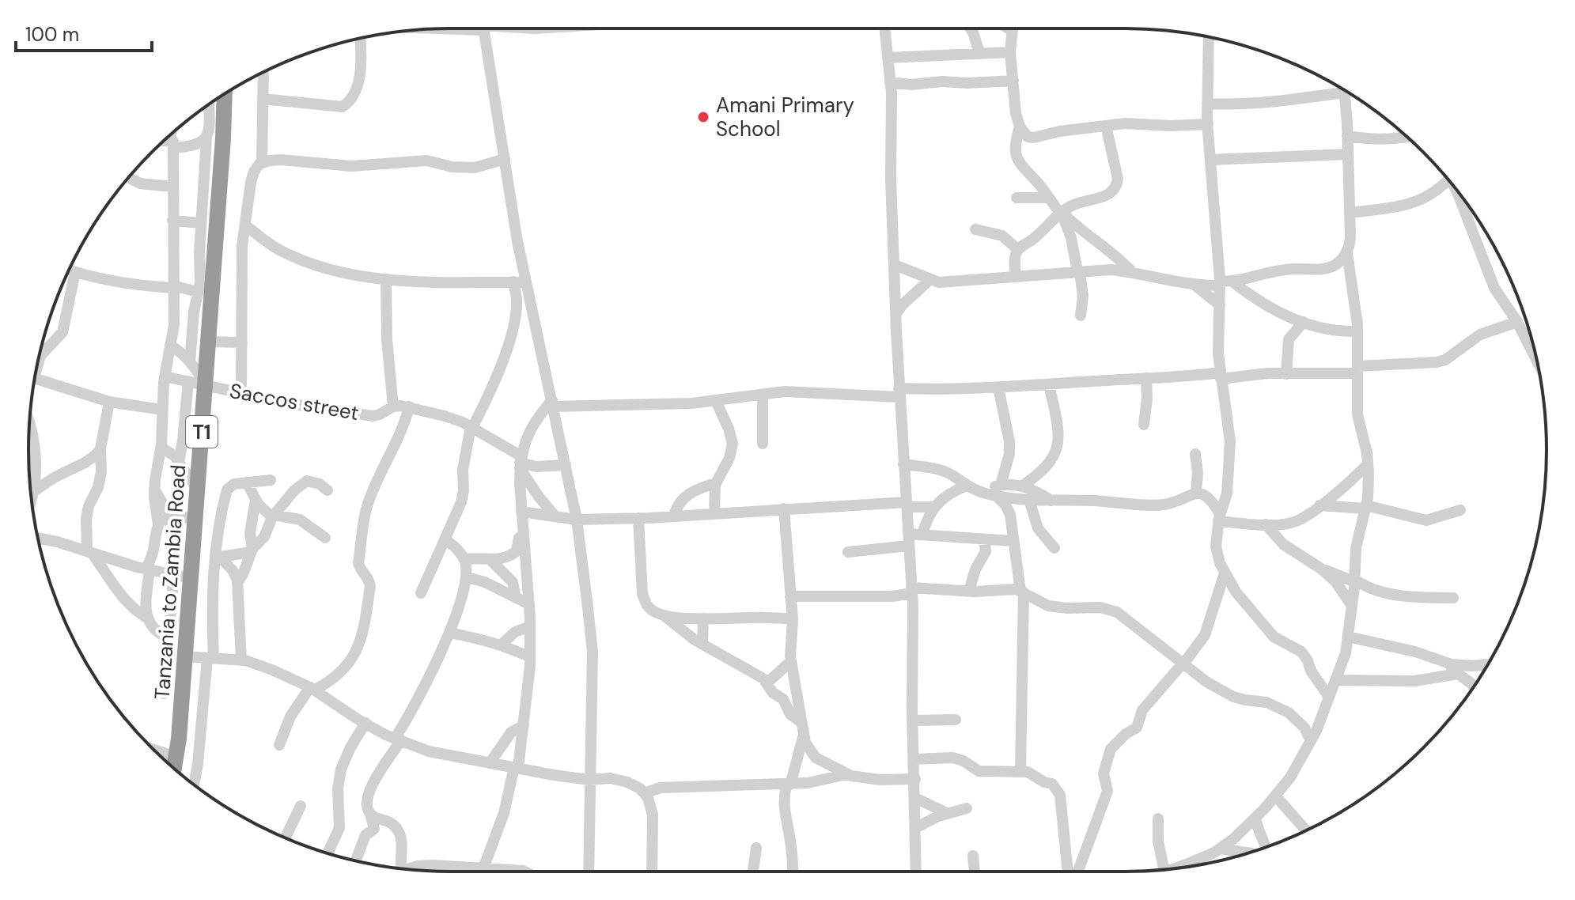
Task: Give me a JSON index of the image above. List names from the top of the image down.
{
  "streets": {
    "highway": ["T1", "Tanzania to Zambia Road"],
    "street": ["Saccos street"]
  },
  "crossings": [
    ["Saccos street", "Tanzania to Zambia Road"]
  ],
  "places": ["Amani Primary School"],
  "scale_bar": "100 m"
}
